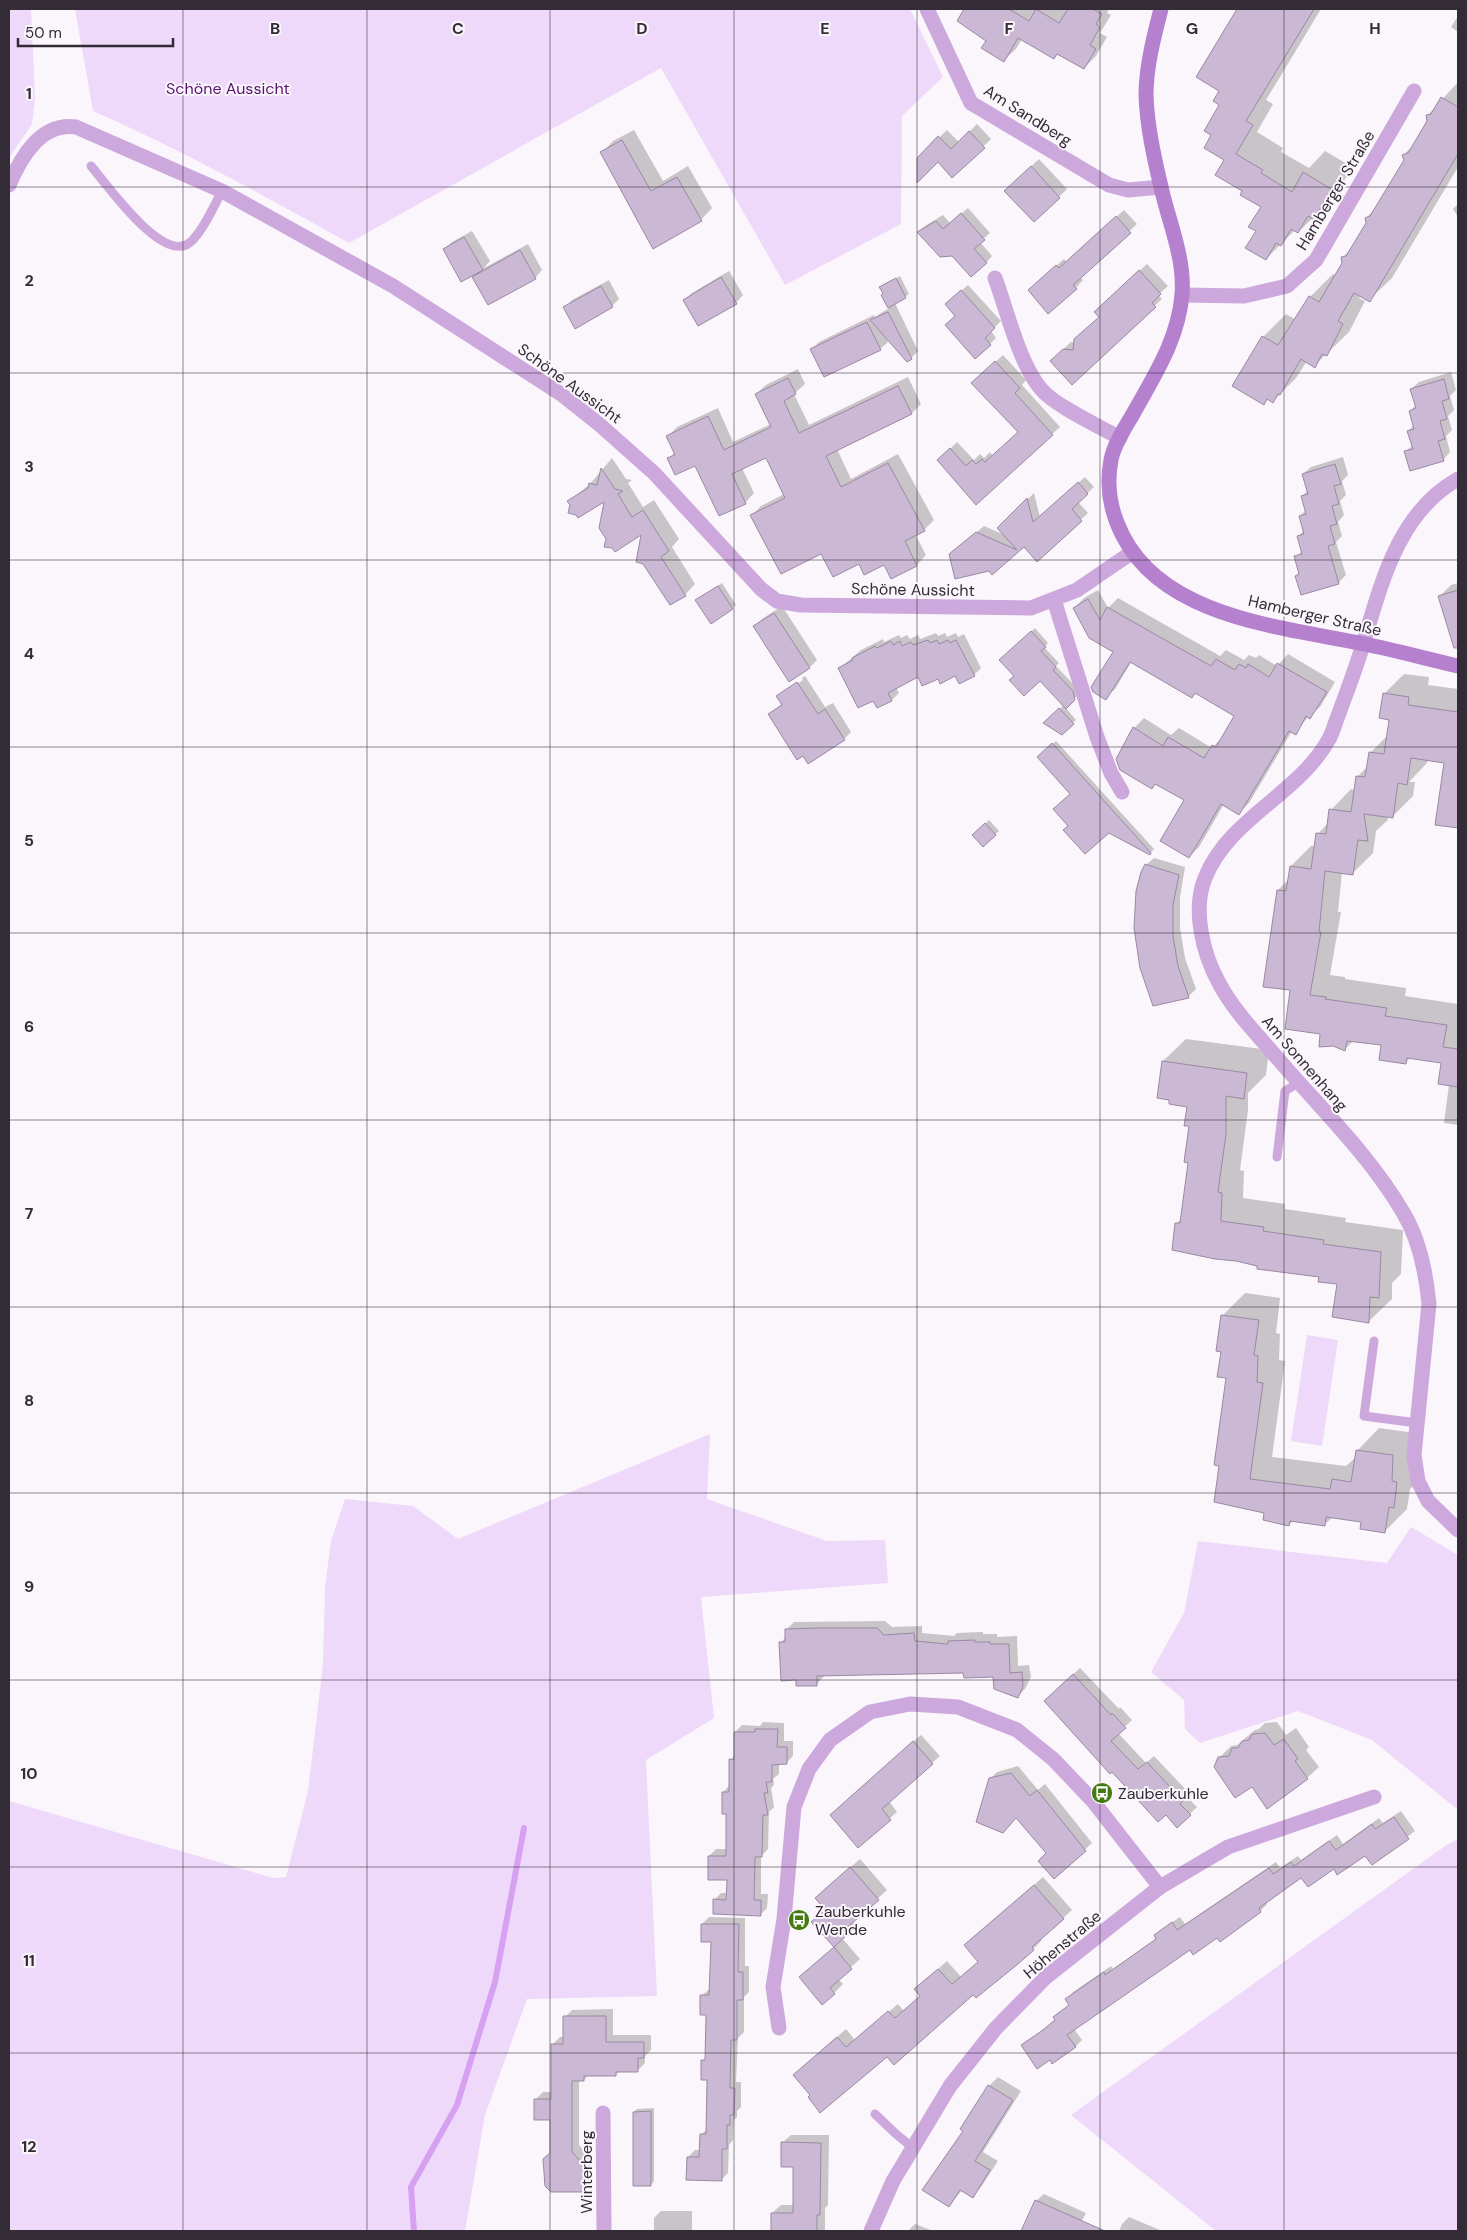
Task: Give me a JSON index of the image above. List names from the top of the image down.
{
  "streets": {
    "street": [
      "Am Sandberg",
      "Hamberger Straße",
      "Schöne Aussicht",
      "Am Sonnenhang",
      "Höhenstraße",
      "Winterberg"
    ]
  },
  "crossings": [
    ["Am Sandberg", "Hamberger Straße"],
    ["Hamberger Straße", "Schöne Aussicht"],
    ["Hamberger Straße", "Am Sonnenhang"]
  ],
  "parks": ["Schöne Aussicht"],
  "places": {
    "bus stop": ["Zauberkuhle", "Zauberkuhle Wende"]
  },
  "scale_bar": "50 m",
  "grid": {
    "columns": [
      "B",
      "C",
      "D",
      "E",
      "F",
      "G",
      "H"
    ],
    "rows": [
      "1",
      "2",
      "3",
      "4",
      "5",
      "6",
      "7",
      "8",
      "9",
      "10",
      "11",
      "12"
    ]
  }
}
